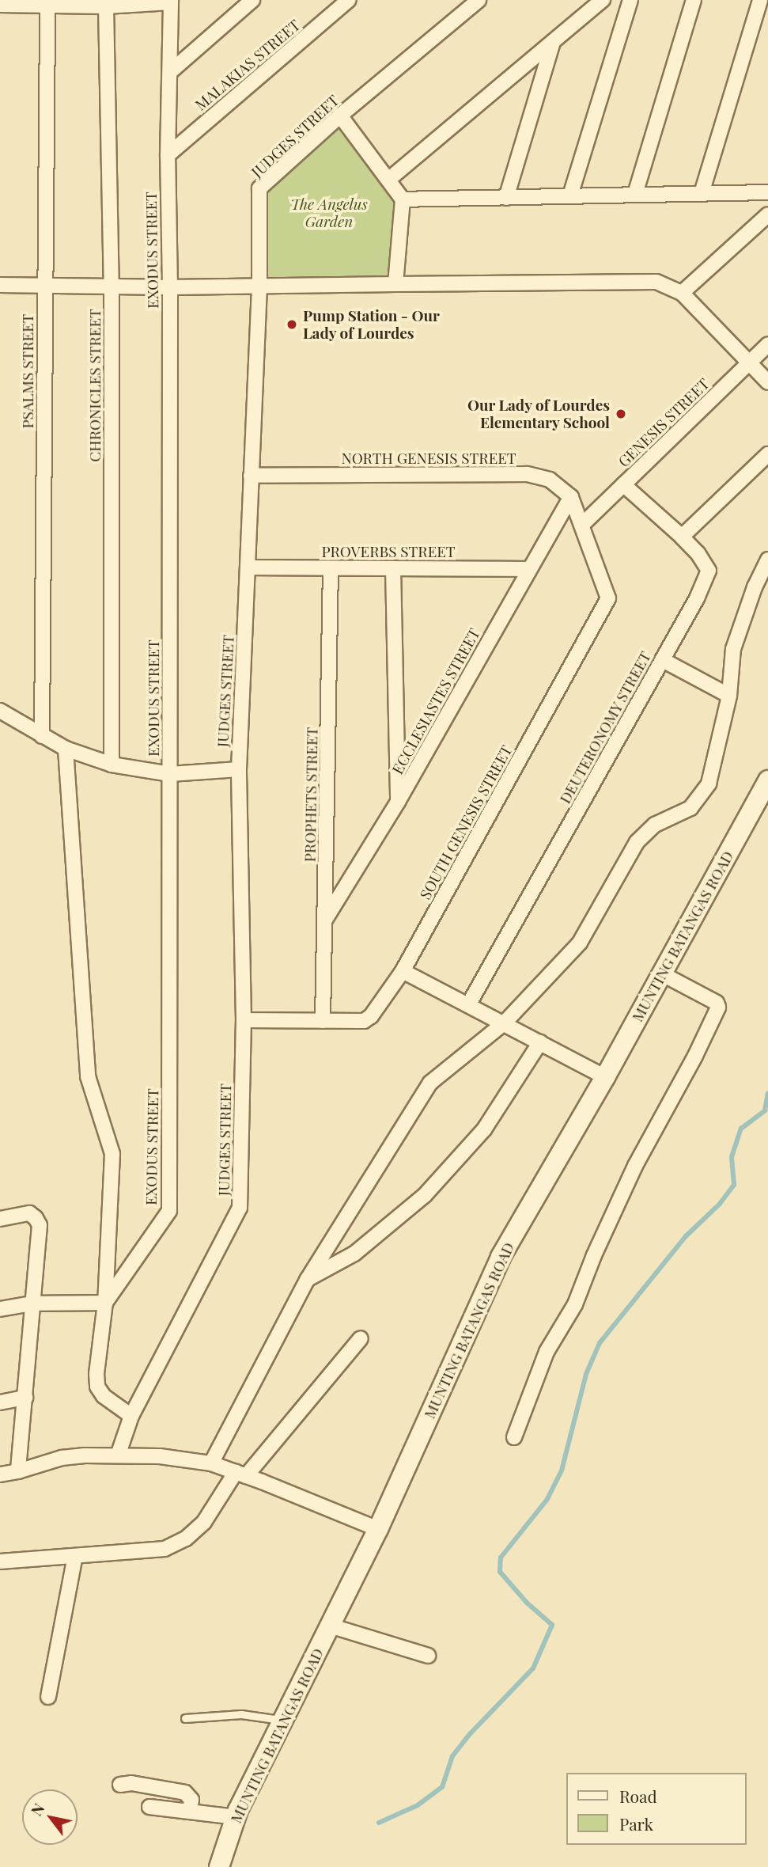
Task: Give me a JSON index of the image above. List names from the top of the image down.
{
  "streets": {
    "street": [
      "MALAKIAS STREET",
      "JUDGES STREET",
      "EXODUS STREET",
      "PSALMS STREET",
      "CHRONICLES STREET",
      "GENESIS STREET",
      "NORTH GENESIS STREET",
      "PROVERBS STREET",
      "ECCLESIASTES STREET",
      "DEUTERONOMY STREET",
      "PROPHETS STREET",
      "SOUTH GENESIS STREET",
      "MUNTING BATANGAS ROAD"
    ]
  },
  "crossings": [
    ["MALAKIAS STREET", "EXODUS STREET"],
    ["JUDGES STREET", "NORTH GENESIS STREET"],
    ["JUDGES STREET", "PROVERBS STREET"],
    ["JUDGES STREET", "SOUTH GENESIS STREET"],
    ["GENESIS STREET", "NORTH GENESIS STREET"],
    ["GENESIS STREET", "DEUTERONOMY STREET"],
    ["GENESIS STREET", "SOUTH GENESIS STREET"],
    ["NORTH GENESIS STREET", "ECCLESIASTES STREET"],
    ["NORTH GENESIS STREET", "SOUTH GENESIS STREET"],
    ["PROVERBS STREET", "ECCLESIASTES STREET"],
    ["PROVERBS STREET", "PROPHETS STREET"],
    ["ECCLESIASTES STREET", "PROPHETS STREET"],
    ["PROPHETS STREET", "SOUTH GENESIS STREET"]
  ],
  "parks": ["The Angelus Garden"],
  "places": ["Pump Station - Our Lady of Lourdes", "Our Lady of Lourdes Elementary School"],
  "legend": ["Road", "Park"],
  "north": "top left"
}
